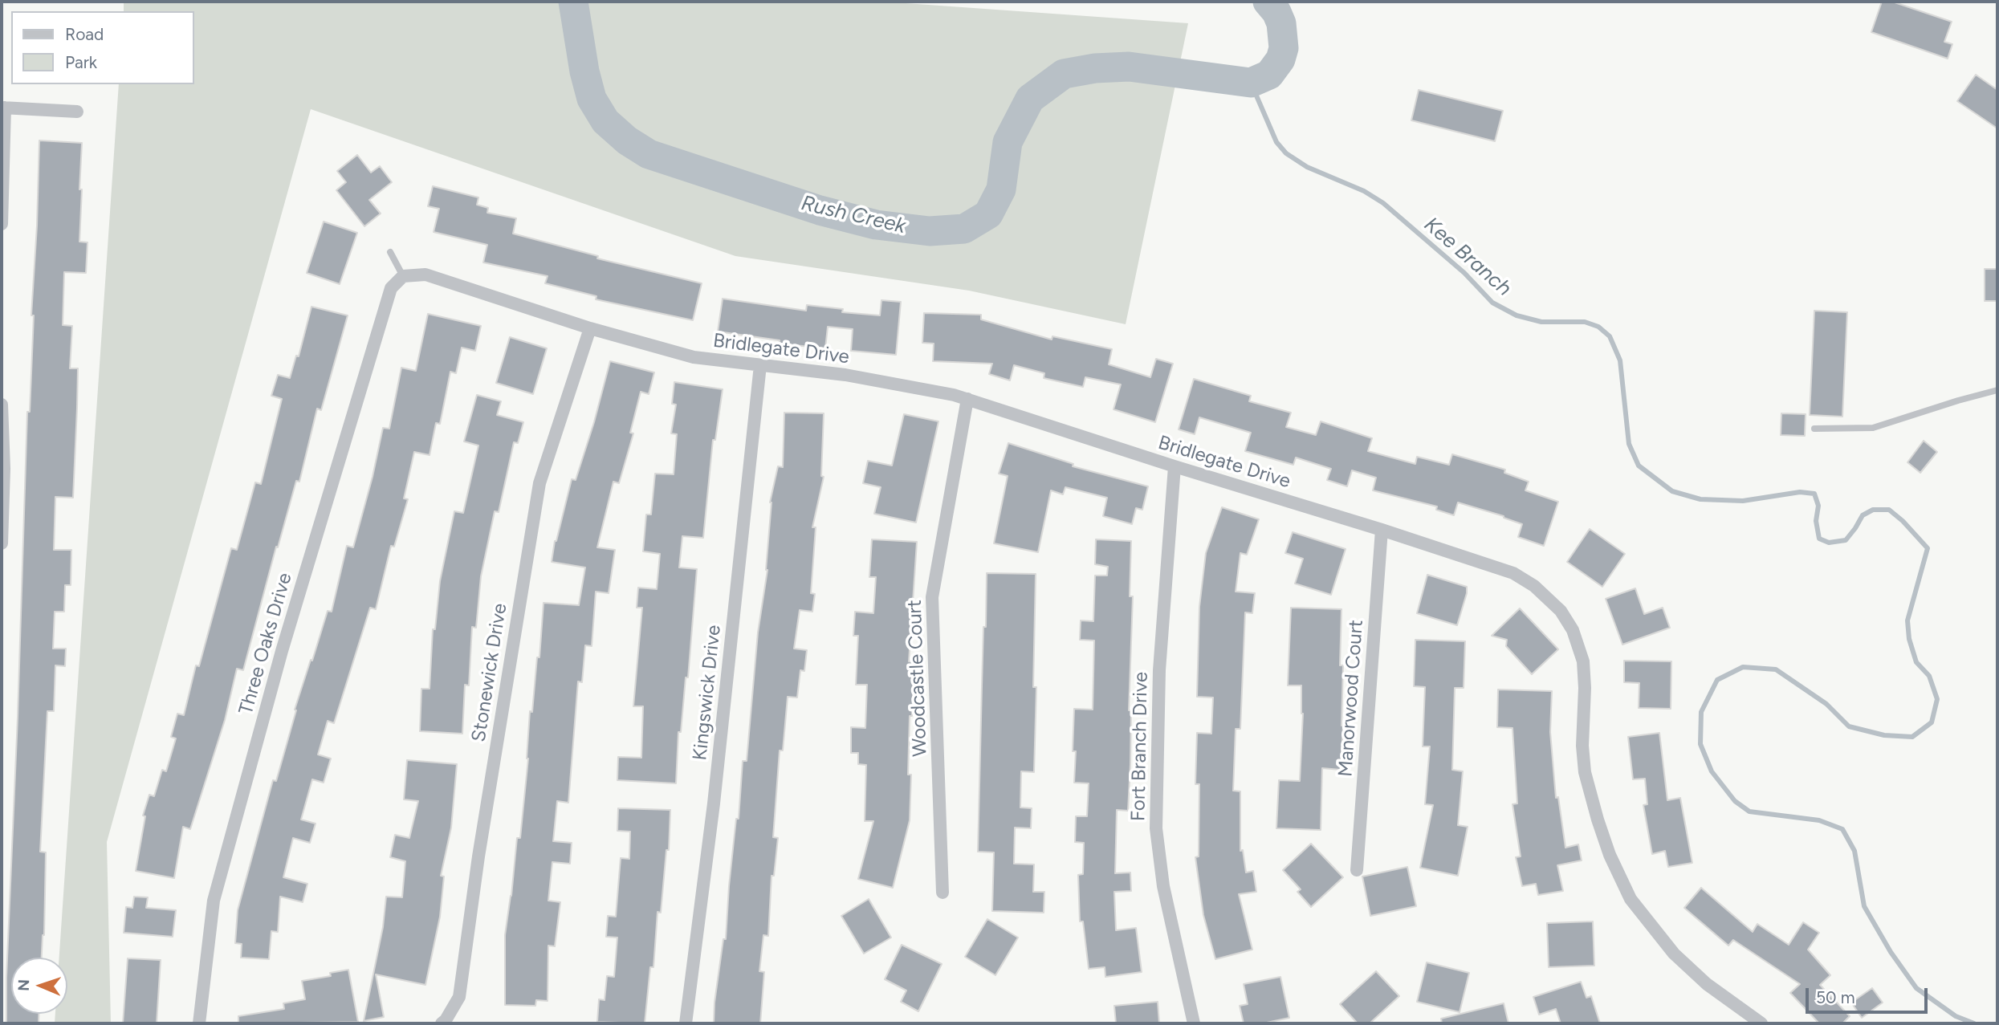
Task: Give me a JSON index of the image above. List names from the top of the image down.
{
  "streets": {
    "street": [
      "Bridlegate Drive",
      "Three Oaks Drive",
      "Stonewick Drive",
      "Woodcastle Court",
      "Kingswick Drive",
      "Manorwood Court",
      "Fort Branch Drive"
    ]
  },
  "crossings": [
    ["Bridlegate Drive", "Three Oaks Drive"],
    ["Bridlegate Drive", "Stonewick Drive"],
    ["Bridlegate Drive", "Woodcastle Court"],
    ["Bridlegate Drive", "Kingswick Drive"],
    ["Bridlegate Drive", "Manorwood Court"],
    ["Bridlegate Drive", "Fort Branch Drive"]
  ],
  "water": ["Rush Creek", "Kee Branch"],
  "legend": ["Road", "Park"],
  "scale_bar": "50 m",
  "north": "left"
}
